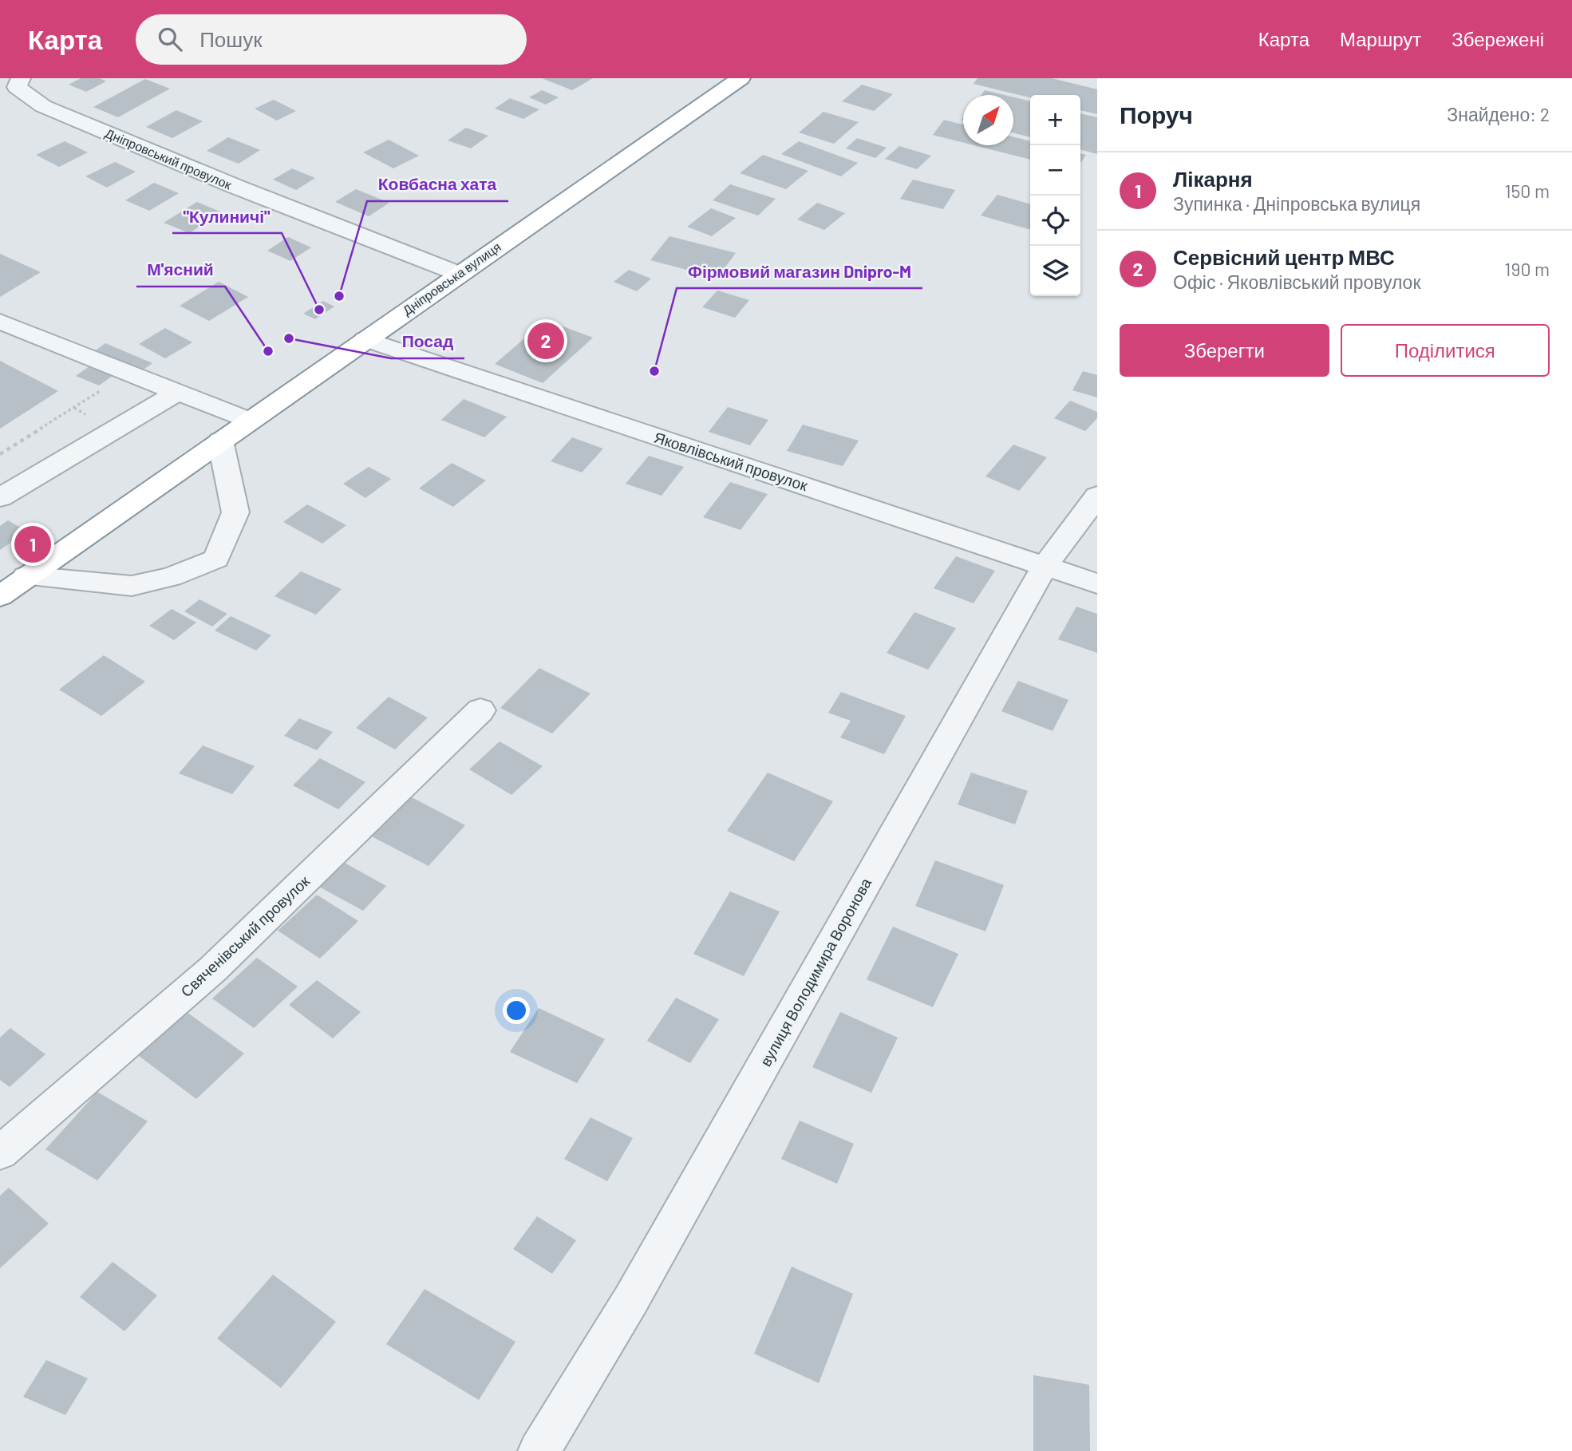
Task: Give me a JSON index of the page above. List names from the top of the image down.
{
  "streets": {
    "highway": ["Дніпровська вулиця"],
    "street": [
      "Дніпровський провулок",
      "Яковлівський провулок",
      "Свяченівський провулок",
      "вулиця Володимира Воронова"
    ]
  },
  "crossings": [
    ["Дніпровський провулок", "Дніпровська вулиця"],
    ["Дніпровська вулиця", "Яковлівський провулок"],
    ["Яковлівський провулок", "вулиця Володимира Воронова"]
  ],
  "places": [
    "Ковбасна хата",
    "\"Кулиничі\"",
    "Посад",
    "М'ясний",
    "Фірмовий магазин Dnipro-M"
  ],
  "north": "top right",
  "page": {
    "header": "Карта",
    "search": "Пошук",
    "nav": ["Карта", "Маршрут", "Збережені"],
    "heading": ["Поруч", "Знайдено: 2"],
    "map_buttons": ["+", "−"],
    "list": [
      {
        "mark": "1",
        "name": "Лікарня",
        "note": "Зупинка · Дніпровська вулиця",
        "value": "150 m"
      },
      {
        "mark": "2",
        "name": "Сервісний центр МВС",
        "note": "Офіс · Яковлівський провулок",
        "value": "190 m"
      }
    ],
    "buttons": ["Зберегти", "Поділитися"],
    "pins": ["2", "1"]
  }
}
